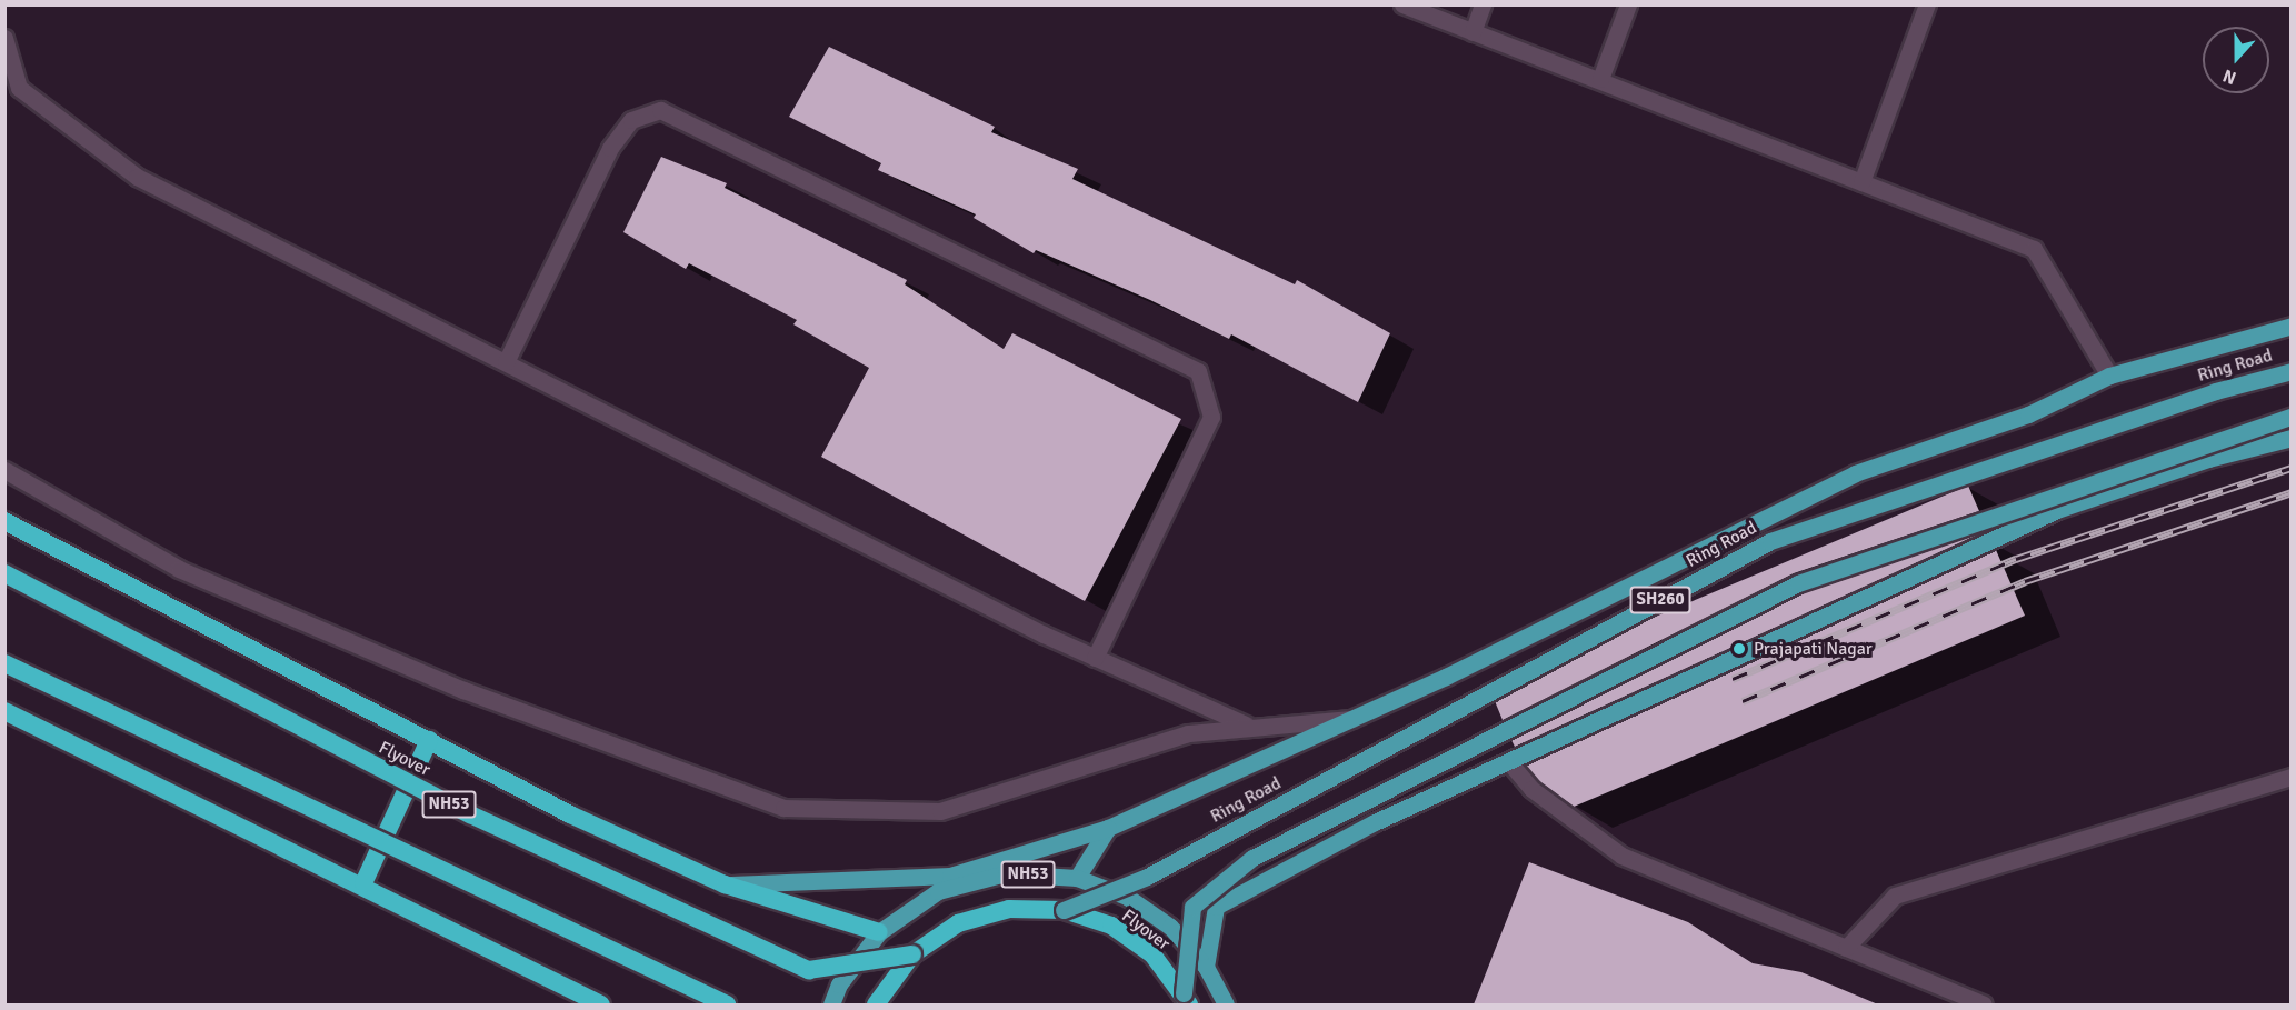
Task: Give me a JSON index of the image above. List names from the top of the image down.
{
  "streets": {
    "highway": ["Flyover", "NH53"],
    "main road": ["Ring Road", "SH260"]
  },
  "crossings": [
    ["Ring Road", "Flyover"],
    ["SH260", "Flyover"]
  ],
  "places": ["Prajapati Nagar"],
  "north": "bottom"
}
